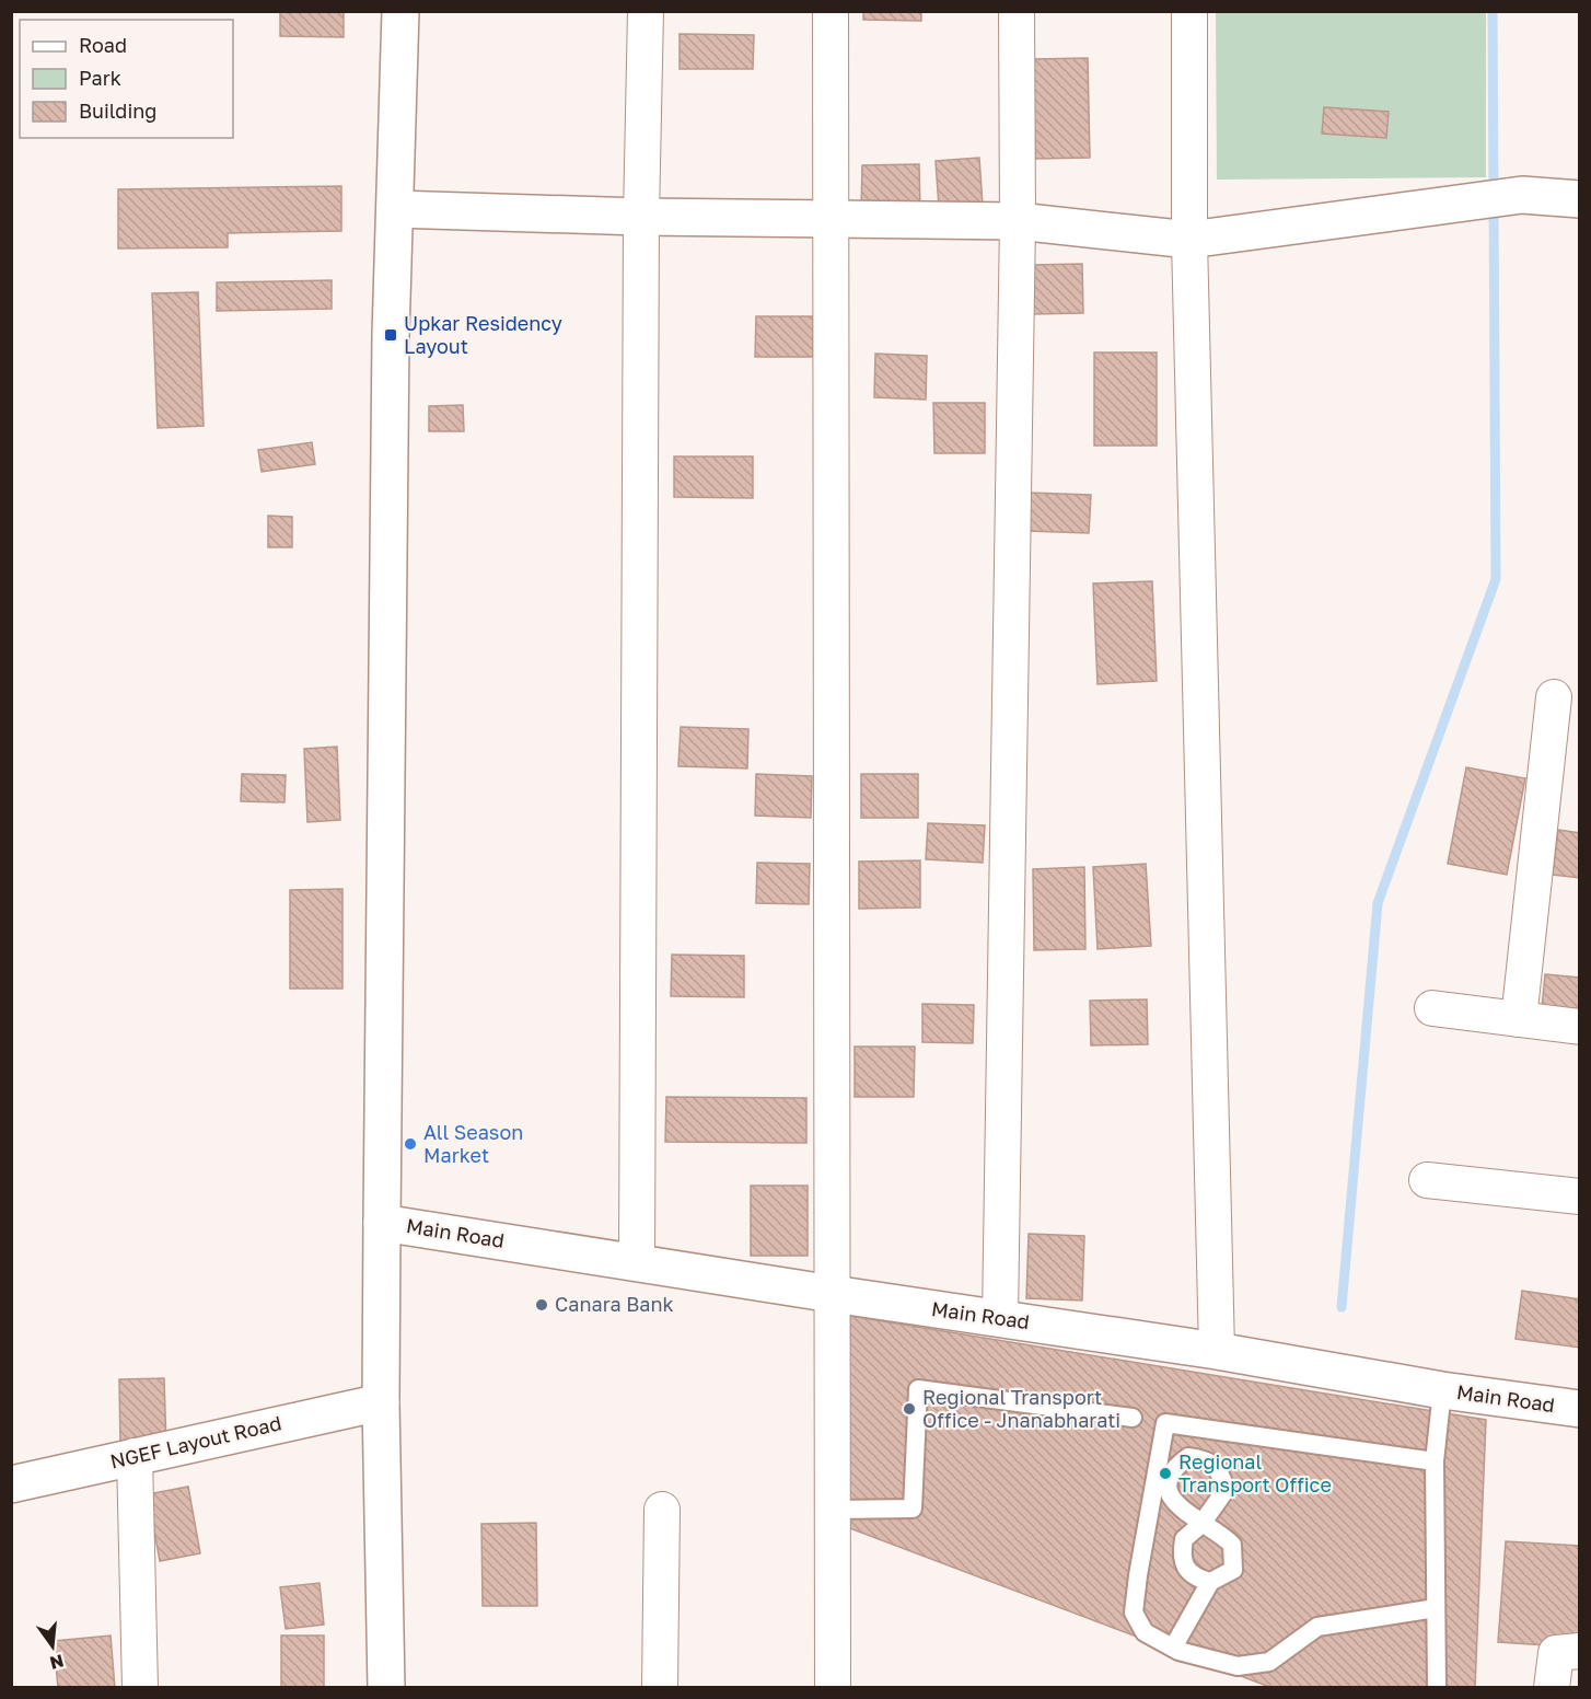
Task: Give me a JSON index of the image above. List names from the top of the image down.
{
  "streets": {
    "street": ["Main Road", "NGEF Layout Road"]
  },
  "places": {
    "transit": ["Upkar Residency Layout"],
    "other": [
      "All Season Market",
      "Canara Bank",
      "Regional Transport Office - Jnanabharati",
      "Regional Transport Office"
    ]
  },
  "legend": ["Road", "Park", "Building"],
  "north": "bottom"
}
